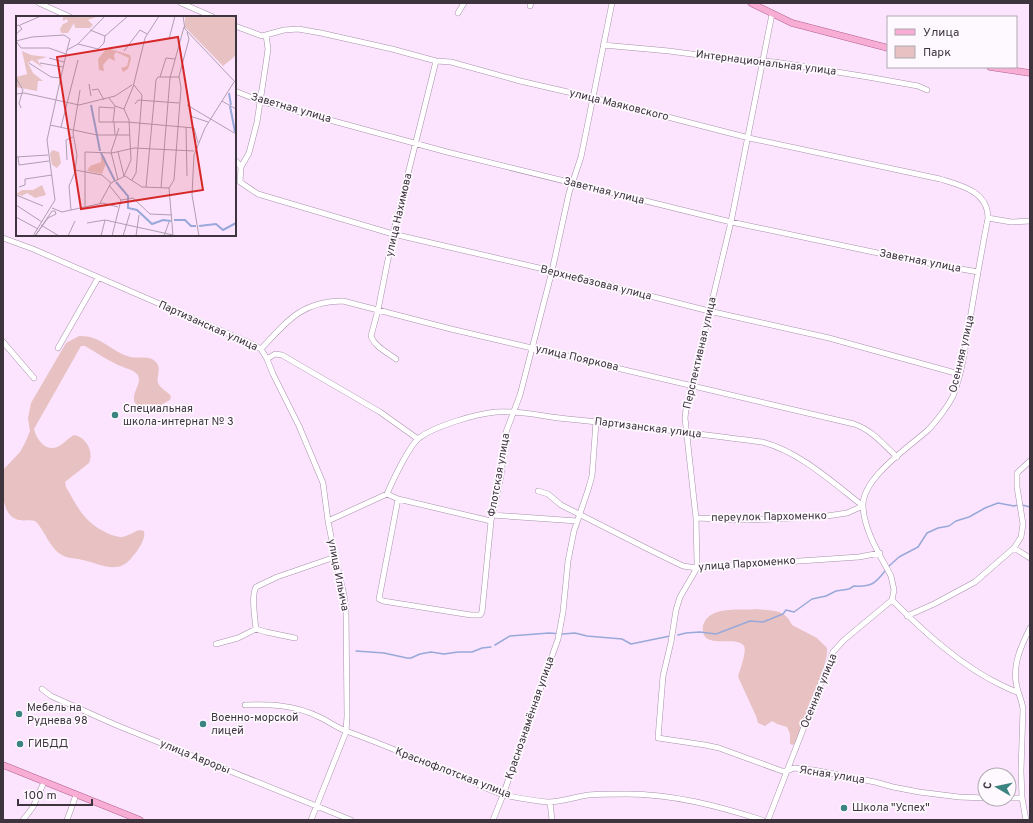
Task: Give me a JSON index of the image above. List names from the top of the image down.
{
  "streets": {
    "street": [
      "Интернациональная улица",
      "улица Маяковского",
      "Заветная улица",
      "улица Нахимова",
      "Верхнебазовая улица",
      "Партизанская улица",
      "Перспективная улица",
      "Осенняя улица",
      "улица Пояркова",
      "Флотская улица",
      "переулок Пархоменко",
      "улица Пархоменко",
      "улица Ильича",
      "Краснознамённая улица",
      "улица Авроры",
      "Краснофлотская улица",
      "Ясная улица"
    ]
  },
  "crossings": [
    ["Интернациональная улица", "Перспективная улица"],
    ["Интернациональная улица", "Флотская улица"],
    ["улица Маяковского", "улица Нахимова"],
    ["улица Маяковского", "Перспективная улица"],
    ["улица Маяковского", "Осенняя улица"],
    ["улица Маяковского", "Флотская улица"],
    ["Заветная улица", "улица Нахимова"],
    ["Заветная улица", "Перспективная улица"],
    ["Заветная улица", "Осенняя улица"],
    ["Заветная улица", "Флотская улица"],
    ["улица Нахимова", "Верхнебазовая улица"],
    ["улица Нахимова", "улица Пояркова"],
    ["Верхнебазовая улица", "Перспективная улица"],
    ["Верхнебазовая улица", "Осенняя улица"],
    ["Верхнебазовая улица", "Флотская улица"],
    ["Партизанская улица", "Перспективная улица"],
    ["Партизанская улица", "Осенняя улица"],
    ["Партизанская улица", "улица Пояркова"],
    ["Партизанская улица", "Флотская улица"],
    ["Партизанская улица", "переулок Пархоменко"],
    ["Партизанская улица", "улица Ильича"],
    ["Перспективная улица", "улица Пояркова"],
    ["Перспективная улица", "переулок Пархоменко"],
    ["Перспективная улица", "улица Пархоменко"],
    ["Перспективная улица", "Ясная улица"],
    ["Осенняя улица", "улица Пояркова"],
    ["Осенняя улица", "переулок Пархоменко"],
    ["Осенняя улица", "Ясная улица"],
    ["улица Пояркова", "Флотская улица"],
    ["улица Ильича", "улица Авроры"],
    ["улица Ильича", "Краснофлотская улица"],
    ["Краснознамённая улица", "Краснофлотская улица"]
  ],
  "places": [
    "Специальная школа-интернат № 3",
    "Мебель на Руднева 98",
    "Военно-морской лицей",
    "ГИБДД",
    "Школа \"Успех\""
  ],
  "legend": ["Улица", "Парк"],
  "scale_bar": "100 m",
  "north": "left"
}
